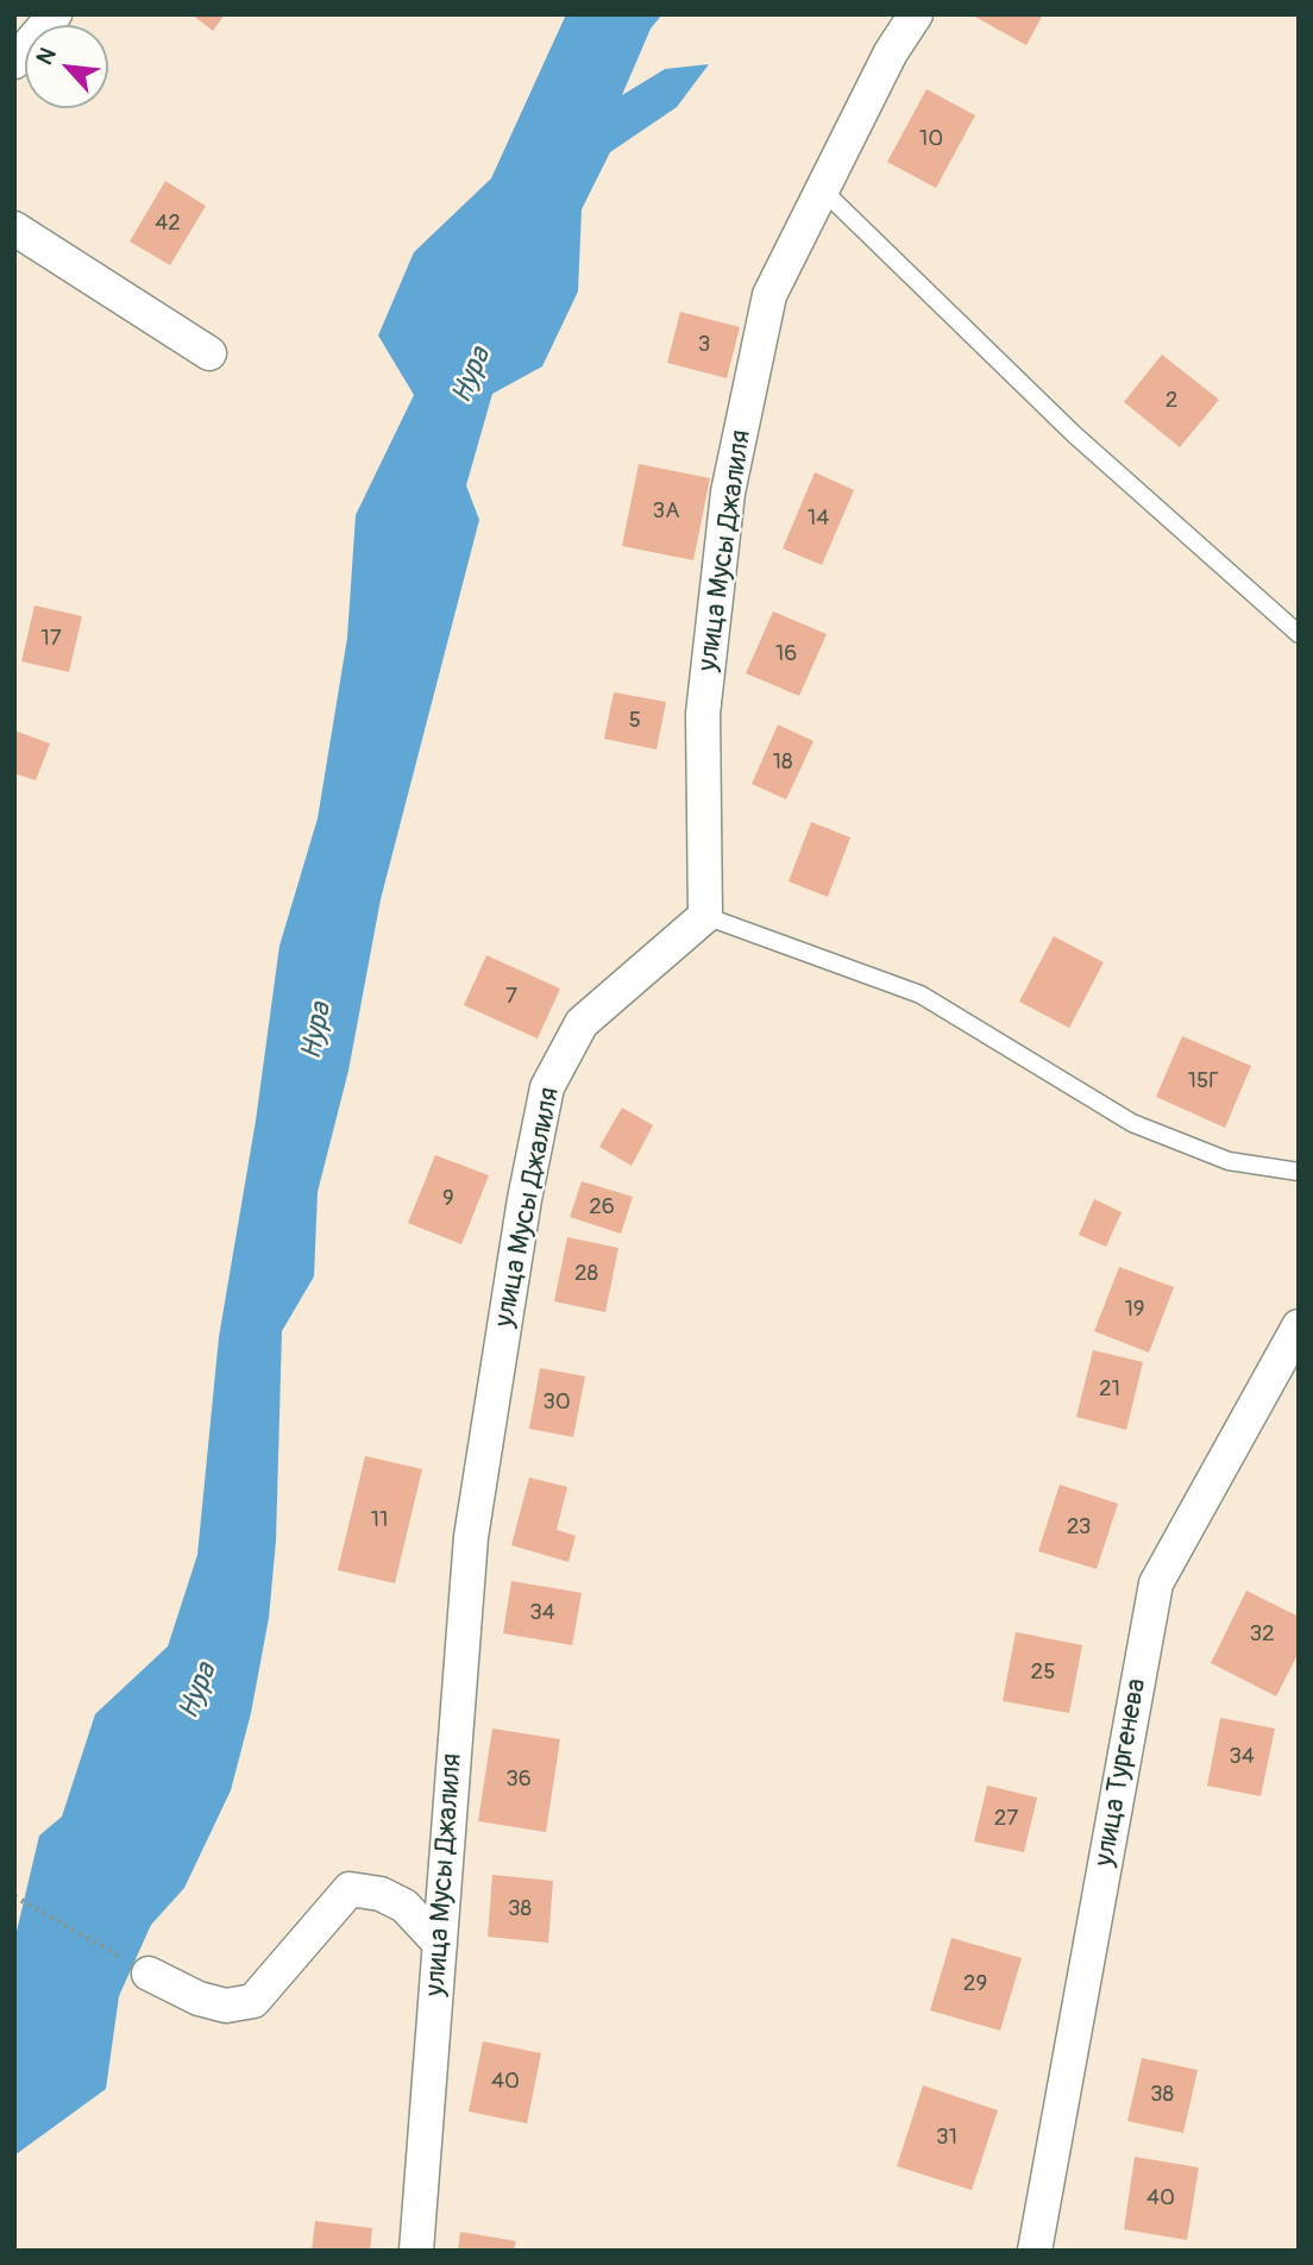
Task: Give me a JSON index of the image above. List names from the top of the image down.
{
  "streets": {
    "street": ["улица Мусы Джалиля", "улица Тургенева"]
  },
  "water": ["Нура"],
  "house_numbers": [
    "10",
    "42",
    "3",
    "2",
    "3А",
    "14",
    "17",
    "16",
    "5",
    "18",
    "7",
    "15Г",
    "9",
    "26",
    "28",
    "19",
    "21",
    "30",
    "11",
    "23",
    "34",
    "32",
    "25",
    "34",
    "36",
    "27",
    "38",
    "29",
    "40",
    "38",
    "31",
    "40"
  ],
  "north": "top left"
}
